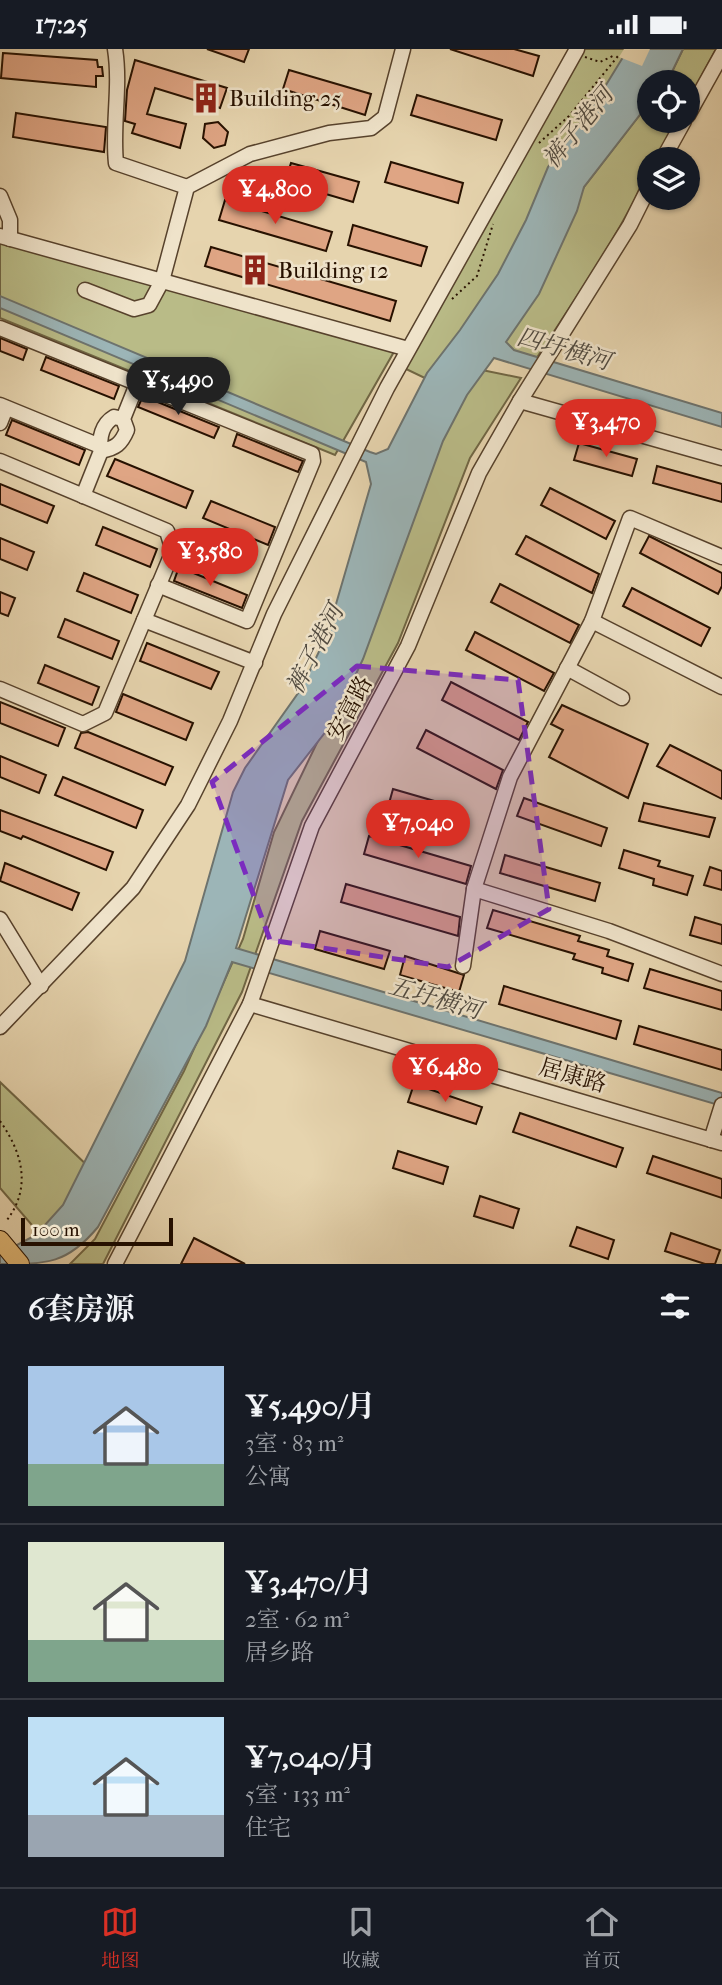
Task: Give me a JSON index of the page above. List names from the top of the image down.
{
  "streets": {
    "street": ["安富路", "居康路"]
  },
  "crossings": [
    ["安富路", "居康路"]
  ],
  "water": ["裤子港河", "四圩横河", "五圩横河"],
  "places": {
    "building": ["Building 25", "Building 12"]
  },
  "scale_bar": "100 m",
  "page": {
    "status": "17:25",
    "price": [
      "¥4,800",
      "¥5,490",
      "¥3,470",
      "¥3,580",
      "¥7,040",
      "¥6,480"
    ],
    "scale": "100 m",
    "heading": "6套房源",
    "list": [
      {
        "name": "¥5,490/月",
        "note": "3室 · 83 m² · 公寓"
      },
      {
        "name": "¥3,470/月",
        "note": "2室 · 62 m² · 居乡路"
      },
      {
        "name": "¥7,040/月",
        "note": "5室 · 133 m² · 住宅"
      }
    ],
    "tabs": ["地图", "收藏", "首页"]
  }
}
